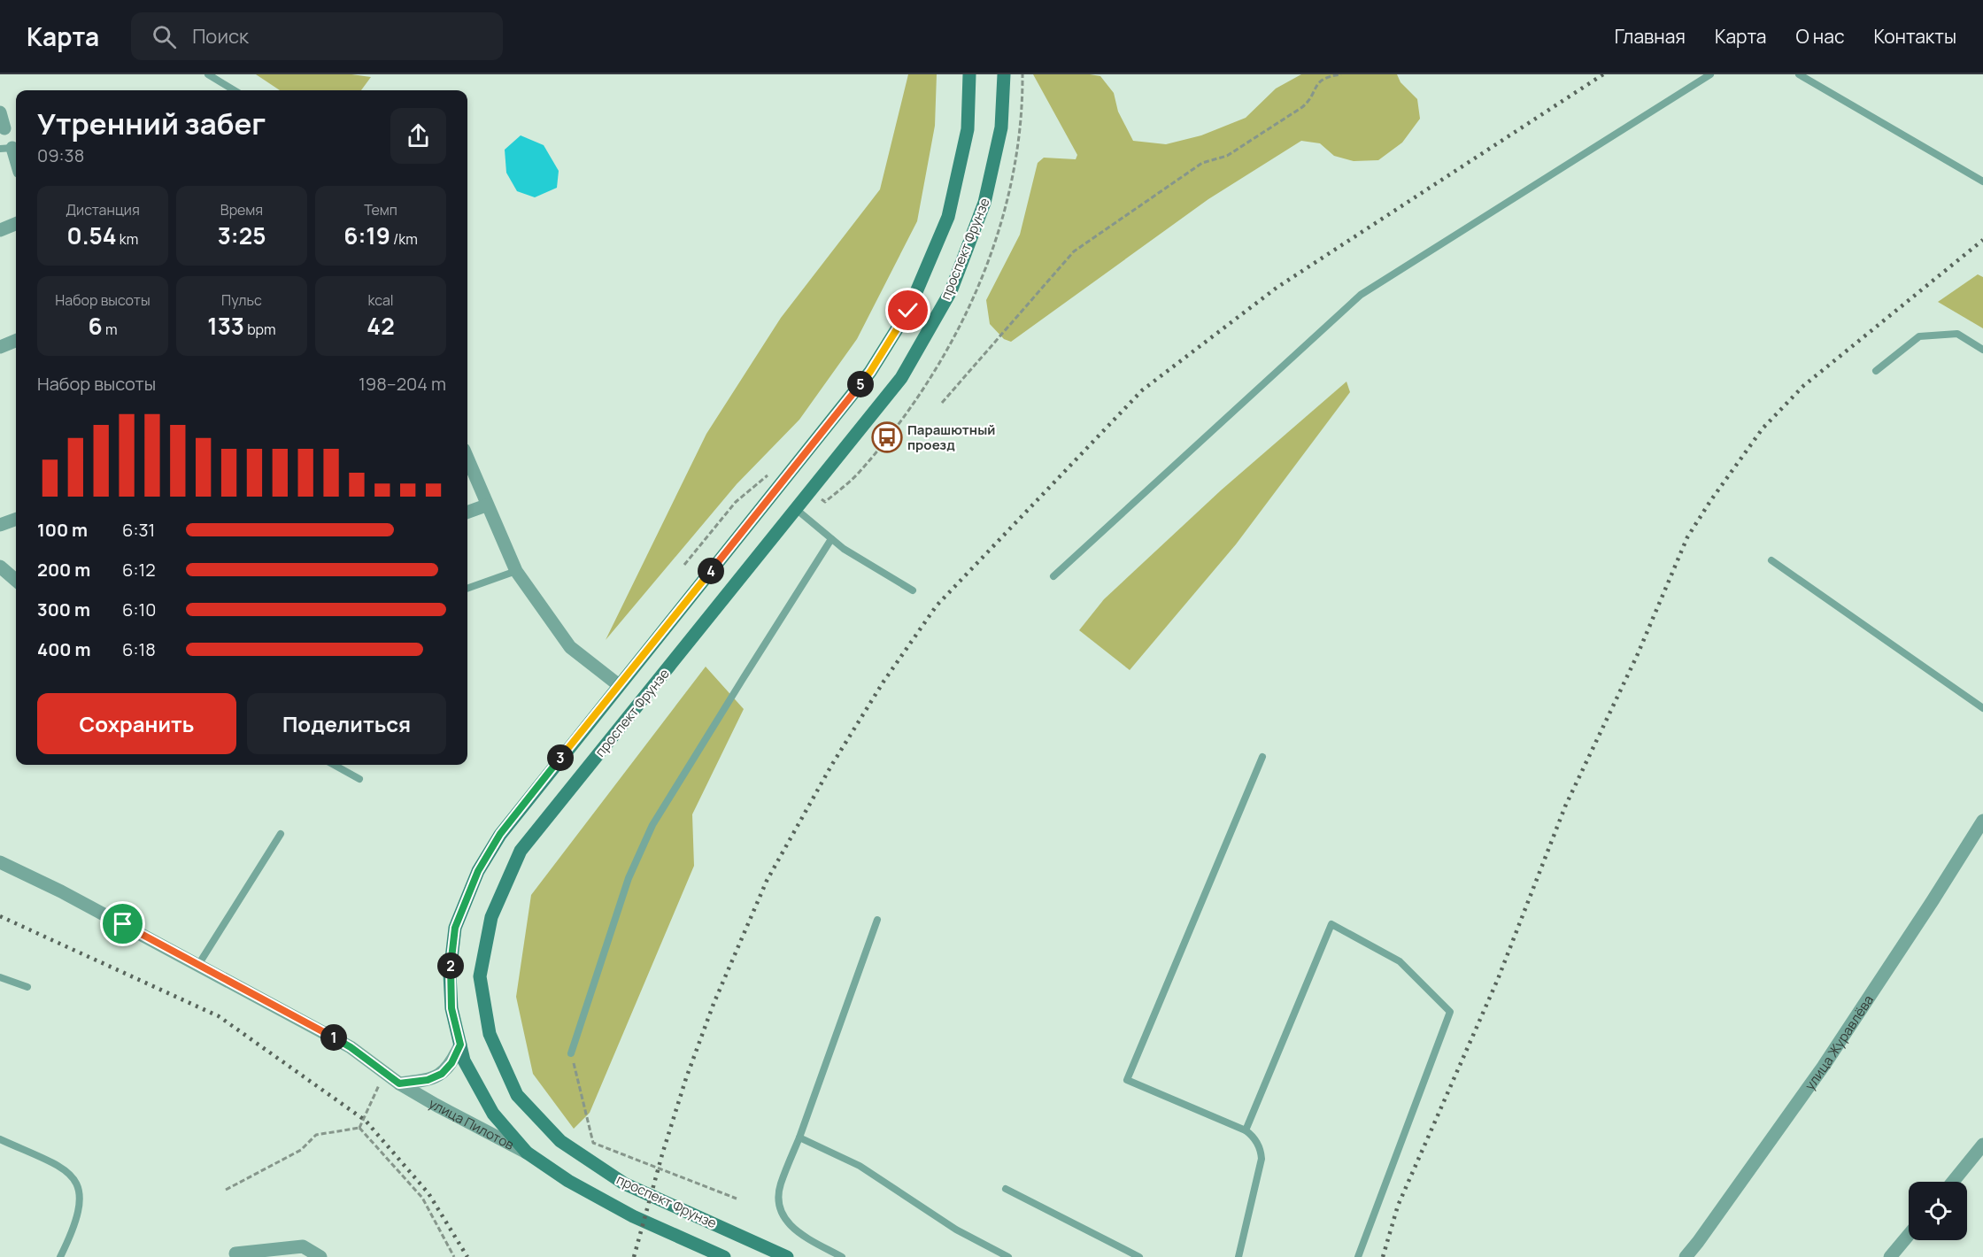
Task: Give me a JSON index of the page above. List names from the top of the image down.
{
  "streets": {
    "main road": ["проспект Фрунзе"],
    "street": ["улица Журавлёва", "улица Пилотов"]
  },
  "crossings": [
    ["проспект Фрунзе", "улица Пилотов"]
  ],
  "places": {
    "bus stop": ["Парашютный проезд"]
  },
  "page": {
    "header": "Карта",
    "search": "Поиск",
    "nav": [
      "Главная",
      "Карта",
      "О нас",
      "Контакты"
    ],
    "heading": ["Утренний забег", "09:38"],
    "stats": [
      ["Дистанция", "0.54 km"],
      ["Время", "3:25"],
      ["Темп", "6:19 /km"],
      ["Набор высоты", "6 m"],
      ["Пульс", "133 bpm"],
      ["kcal", "42"]
    ],
    "chart": ["Набор высоты", "198–204 m"],
    "pins": [
      "5",
      "4",
      "3",
      "2",
      "1"
    ],
    "list": [
      {
        "name": "100 m",
        "note": "6:31"
      },
      {
        "name": "200 m",
        "note": "6:12"
      },
      {
        "name": "300 m",
        "note": "6:10"
      },
      {
        "name": "400 m",
        "note": "6:18"
      }
    ],
    "buttons": ["Сохранить", "Поделиться"]
  }
}
